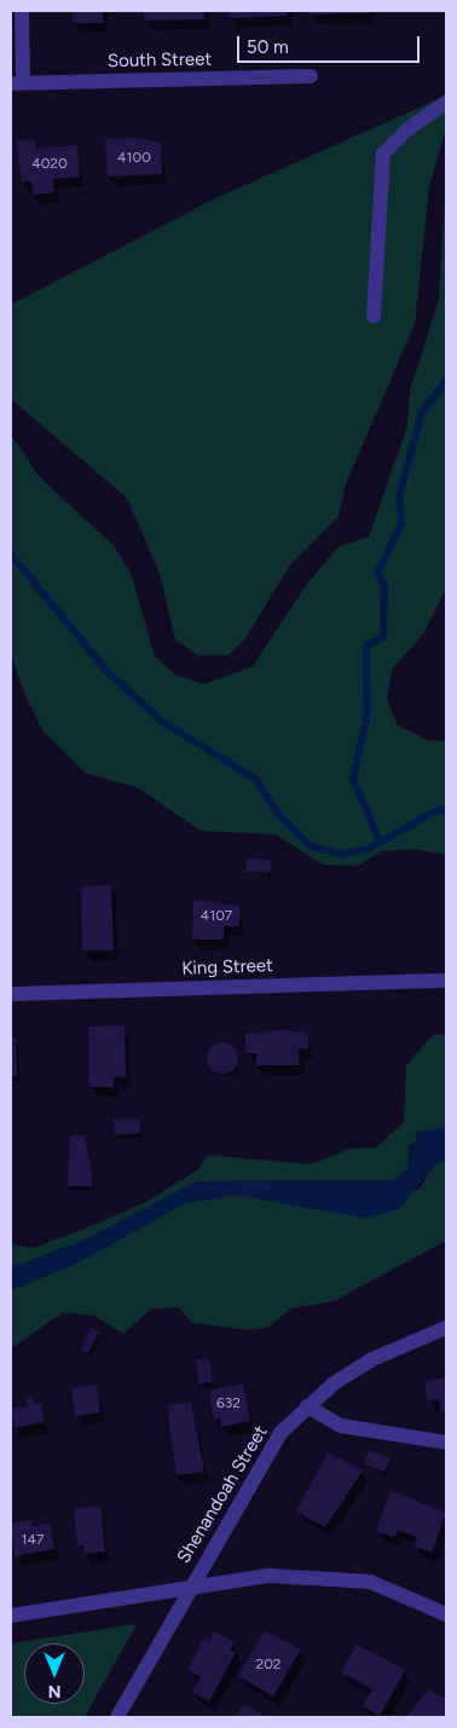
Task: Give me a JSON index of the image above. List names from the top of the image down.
{
  "streets": {
    "street": ["South Street", "King Street", "Shenandoah Street"]
  },
  "house_numbers": [
    "4100",
    "4020",
    "4107",
    "632",
    "147",
    "202"
  ],
  "scale_bar": "50 m",
  "north": "bottom"
}
